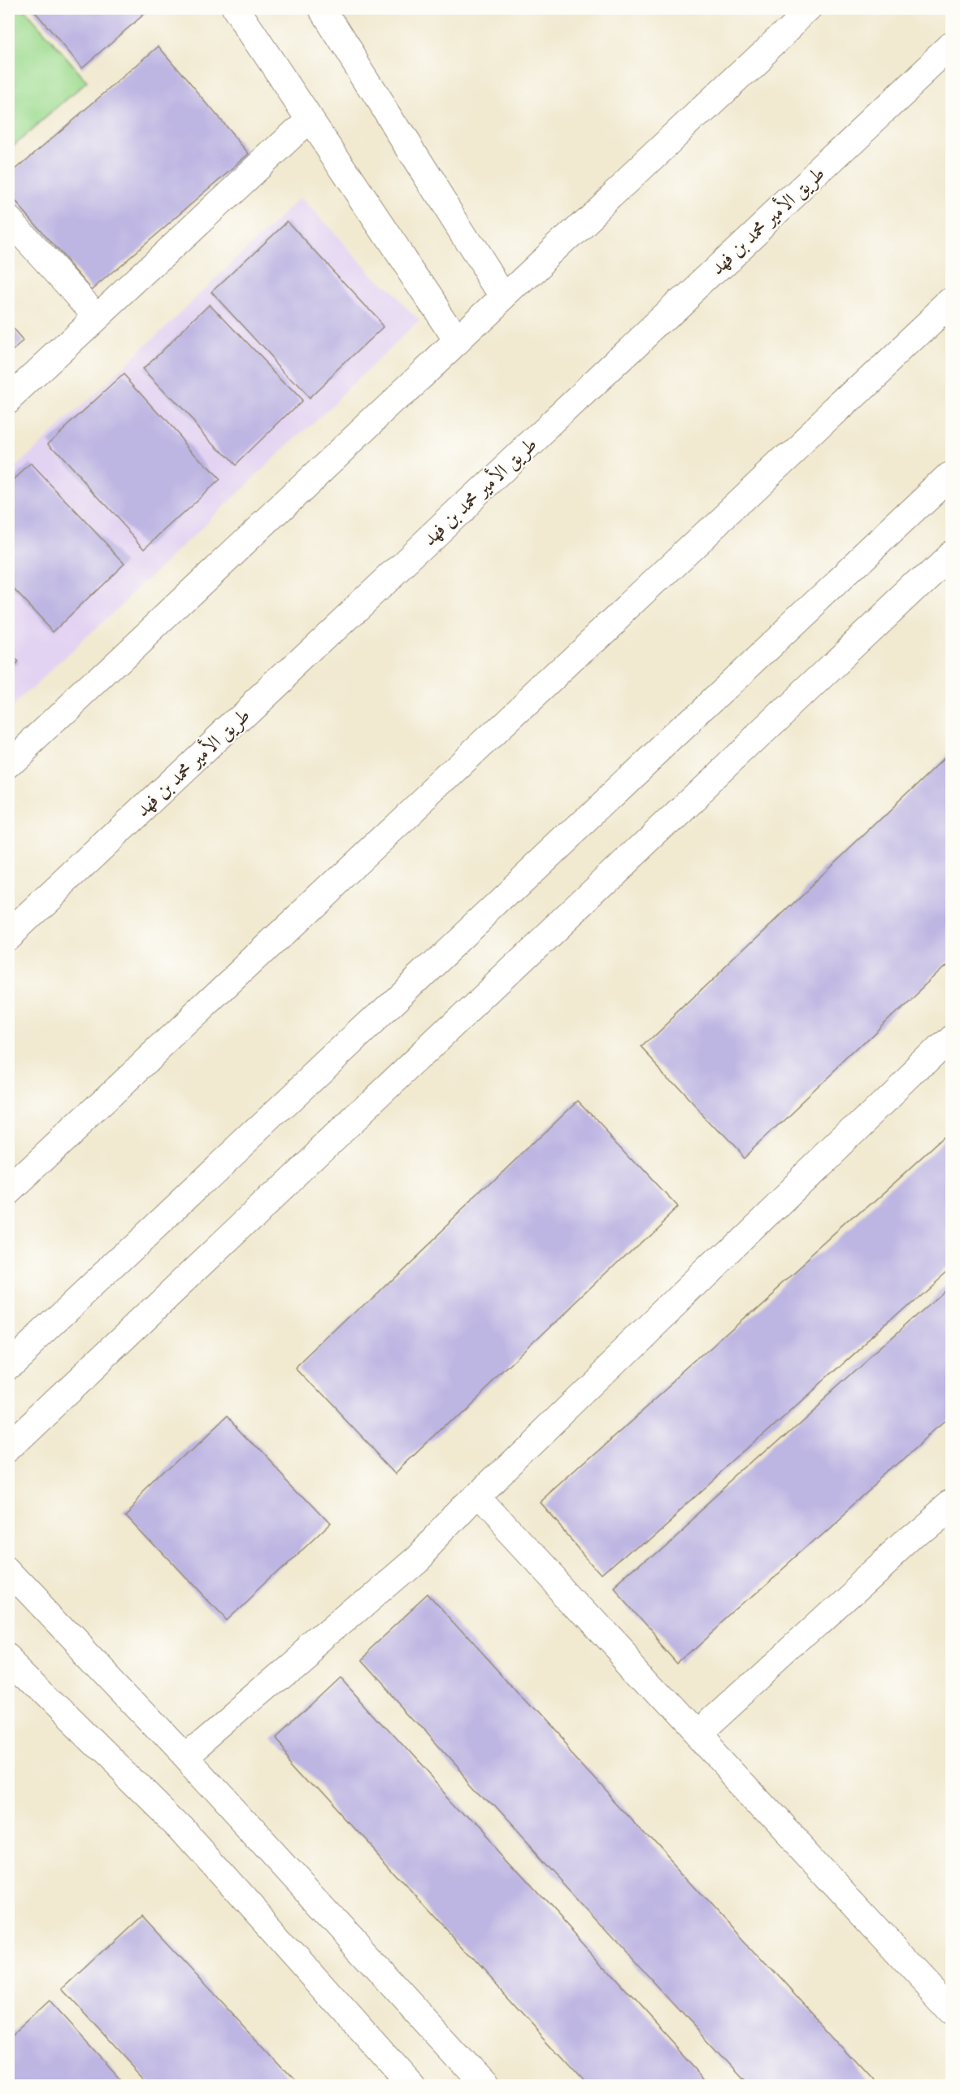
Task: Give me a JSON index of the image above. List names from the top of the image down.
{
  "streets": {
    "main road": ["طريق الأمير محمد بن فهد"]
  }
}
